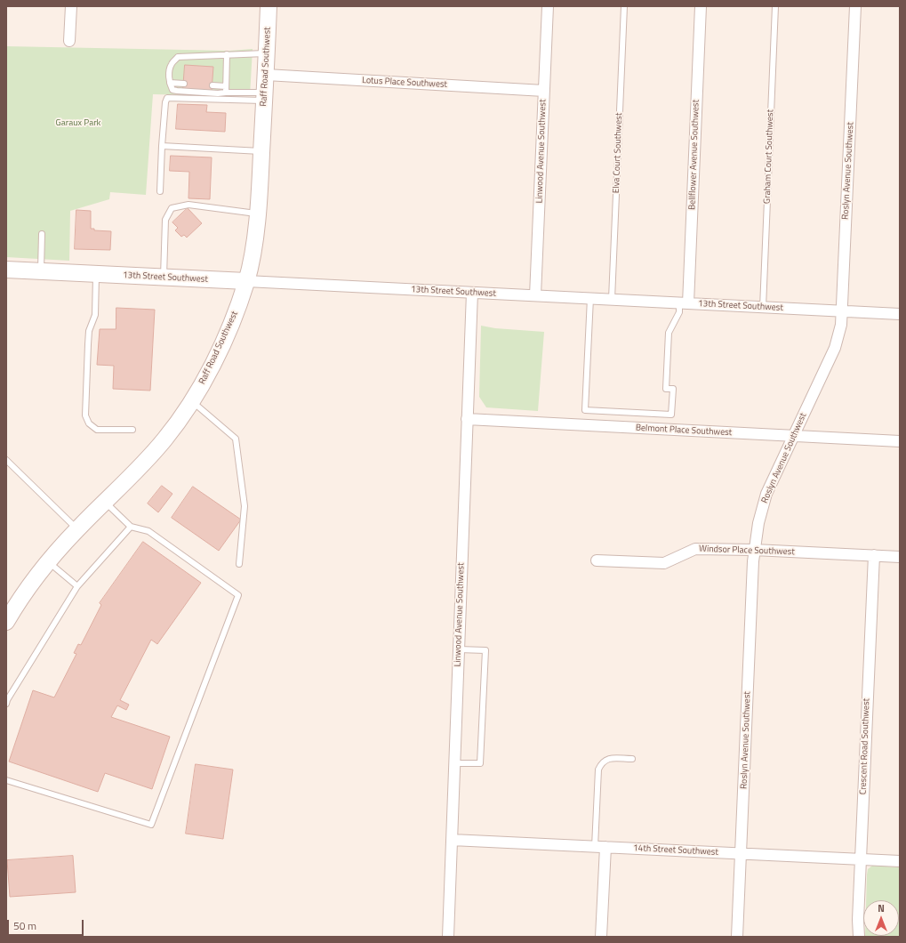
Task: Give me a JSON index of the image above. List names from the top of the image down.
{
  "streets": {
    "main road": ["Raff Road Southwest", "13th Street Southwest"],
    "street": [
      "Lotus Place Southwest",
      "Linwood Avenue Southwest",
      "Bellflower Avenue Southwest",
      "Roslyn Avenue Southwest",
      "Belmont Place Southwest",
      "Windsor Place Southwest",
      "Crescent Road Southwest",
      "14th Street Southwest"
    ],
    "lane": ["Elva Court Southwest", "Graham Court Southwest"]
  },
  "crossings": [
    ["Raff Road Southwest", "Lotus Place Southwest"],
    ["Raff Road Southwest", "13th Street Southwest"],
    ["Lotus Place Southwest", "Linwood Avenue Southwest"],
    ["Linwood Avenue Southwest", "13th Street Southwest"],
    ["Linwood Avenue Southwest", "Belmont Place Southwest"],
    ["Linwood Avenue Southwest", "14th Street Southwest"],
    ["Elva Court Southwest", "13th Street Southwest"],
    ["Bellflower Avenue Southwest", "13th Street Southwest"],
    ["Graham Court Southwest", "13th Street Southwest"],
    ["Roslyn Avenue Southwest", "13th Street Southwest"],
    ["Roslyn Avenue Southwest", "Belmont Place Southwest"],
    ["Roslyn Avenue Southwest", "Windsor Place Southwest"],
    ["Roslyn Avenue Southwest", "14th Street Southwest"],
    ["Windsor Place Southwest", "Crescent Road Southwest"],
    ["Crescent Road Southwest", "14th Street Southwest"]
  ],
  "parks": ["Garaux Park"],
  "scale_bar": "50 m",
  "north": "top"
}
